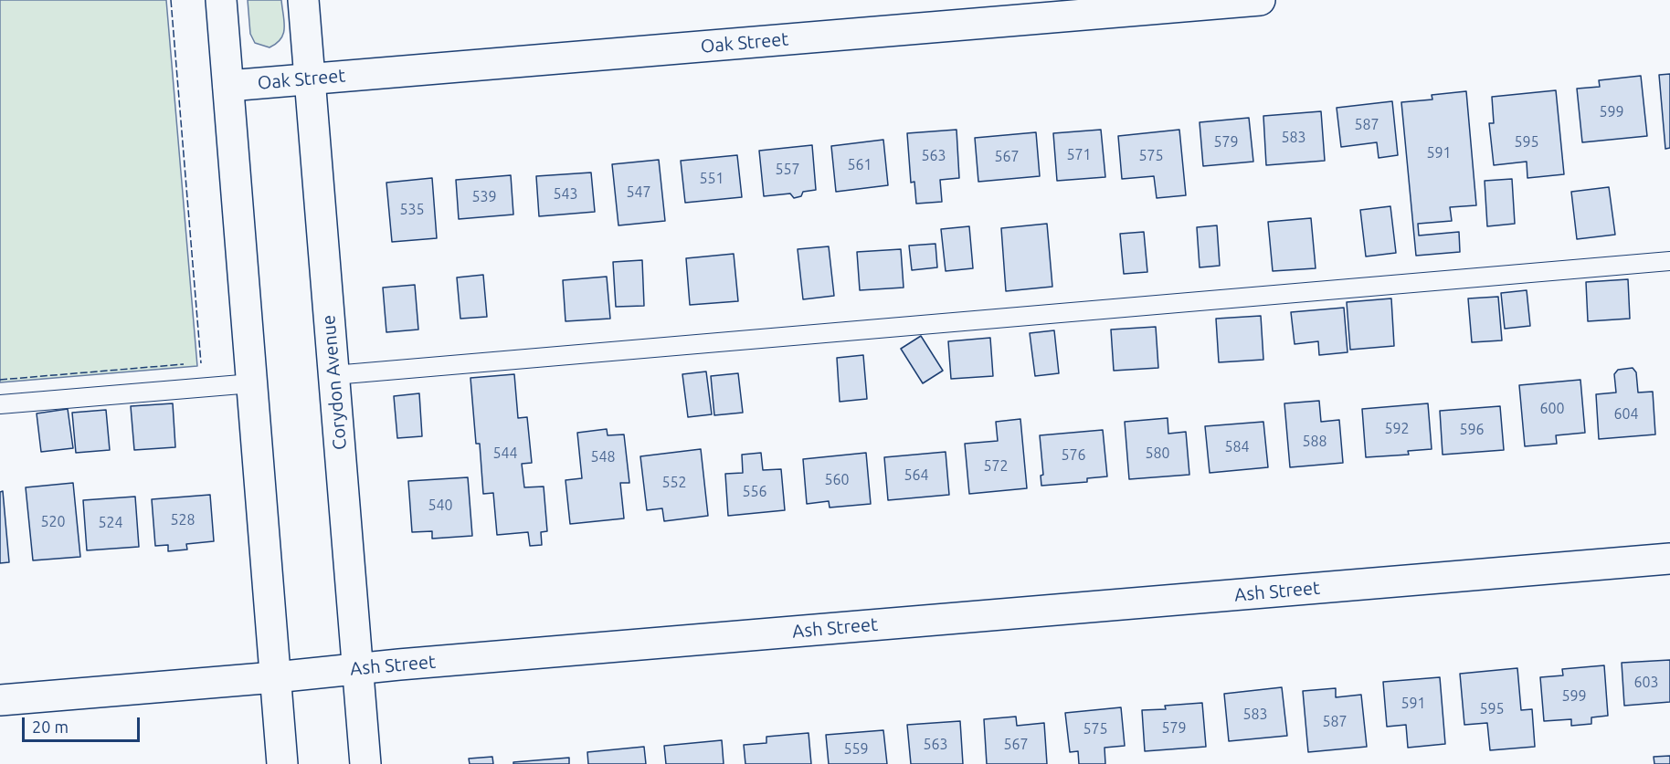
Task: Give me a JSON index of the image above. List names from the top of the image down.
{
  "streets": {
    "street": ["Oak Street", "Corydon Avenue", "Ash Street"]
  },
  "crossings": [
    ["Oak Street", "Corydon Avenue"],
    ["Corydon Avenue", "Ash Street"]
  ],
  "house_numbers": [
    "599",
    "587",
    "583",
    "579",
    "595",
    "591",
    "571",
    "563",
    "575",
    "567",
    "561",
    "557",
    "551",
    "547",
    "543",
    "539",
    "535",
    "600",
    "604",
    "592",
    "596",
    "588",
    "584",
    "544",
    "580",
    "576",
    "548",
    "572",
    "564",
    "560",
    "552",
    "556",
    "540",
    "528",
    "520",
    "524",
    "603",
    "599",
    "591",
    "595",
    "583",
    "587",
    "579",
    "575",
    "563",
    "567",
    "559"
  ],
  "scale_bar": "20 m"
}
